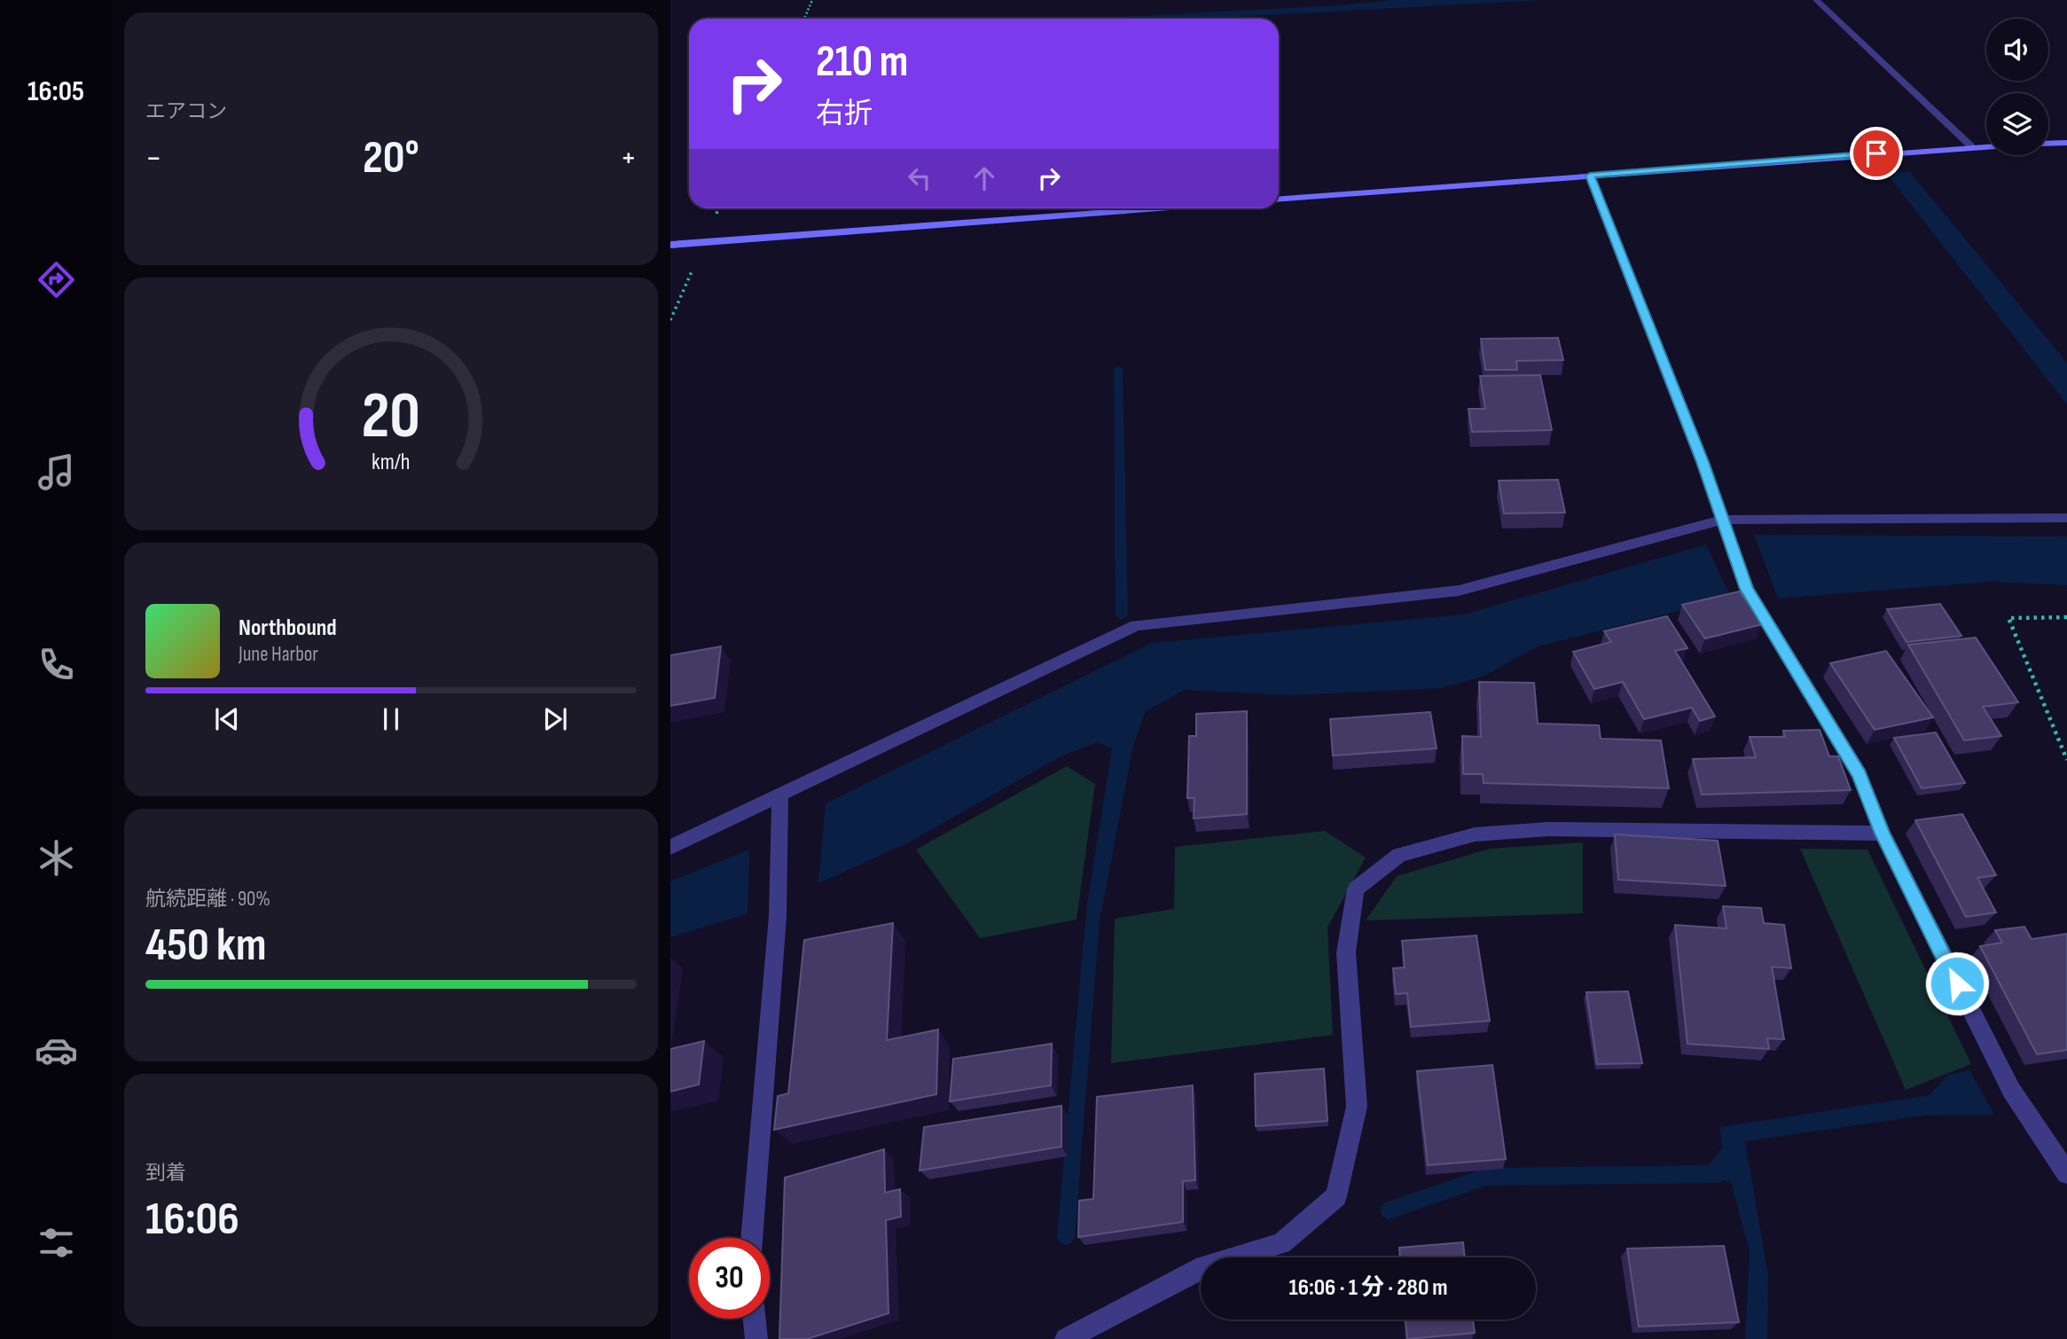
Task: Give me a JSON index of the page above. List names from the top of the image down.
{
  "page": {
    "tabs": "16:05",
    "tile": [
      "エアコン",
      ["航続距離 · 90%", "450 km"],
      ["到着", "16:06"]
    ],
    "turn": ["210 m", "右折"],
    "heat": ["−", "20°", "+"],
    "song": ["Northbound", "June Harbor"],
    "limit": "30",
    "trip": "16:06 · 1 分 · 280 m",
    "gauge": ["20", "km/h"]
  }
}
